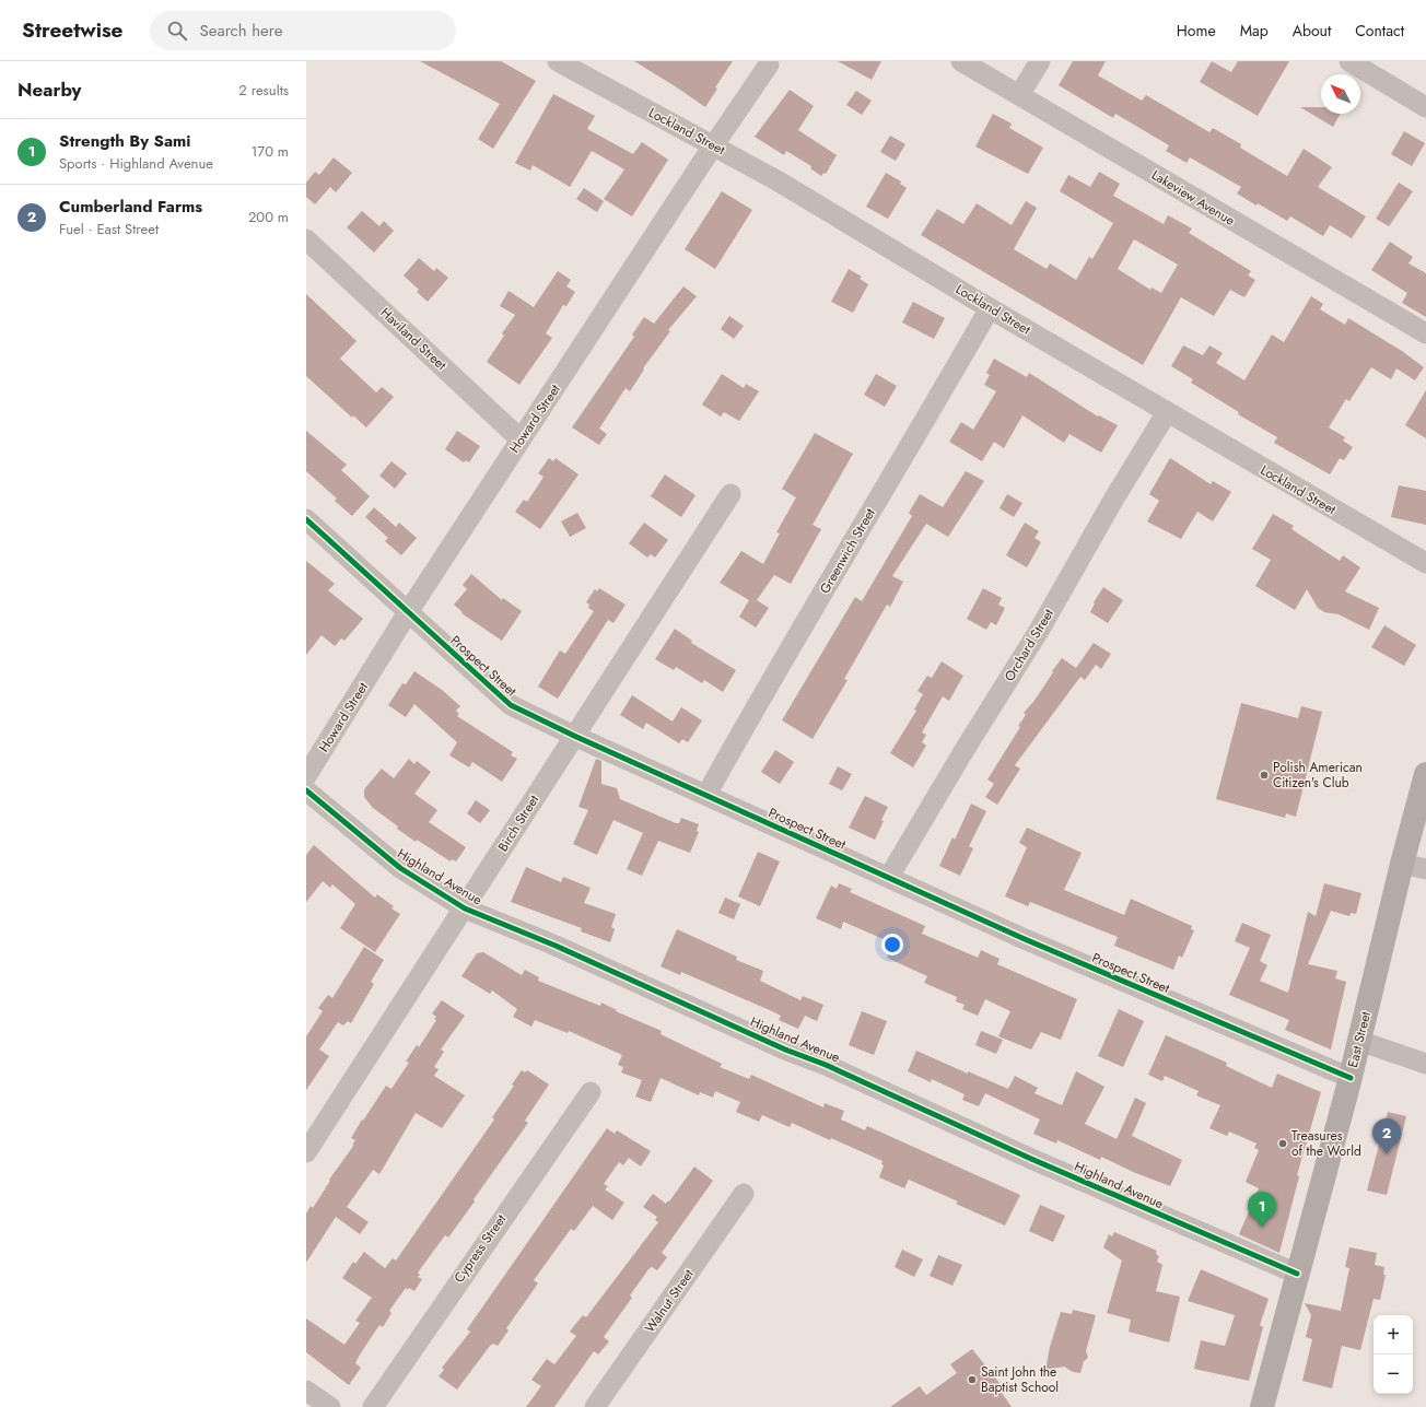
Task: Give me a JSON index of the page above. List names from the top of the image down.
{
  "streets": {
    "main road": ["East Street"],
    "street": [
      "Lockland Street",
      "Lakeview Avenue",
      "Haviland Street",
      "Howard Street",
      "Greenwich Street",
      "Orchard Street",
      "Prospect Street",
      "Birch Street",
      "Highland Avenue",
      "Cypress Street",
      "Walnut Street"
    ]
  },
  "crossings": [
    ["Lockland Street", "Howard Street"],
    ["Lockland Street", "Greenwich Street"],
    ["Lockland Street", "Orchard Street"],
    ["Haviland Street", "Howard Street"],
    ["Howard Street", "Prospect Street"],
    ["Greenwich Street", "Prospect Street"],
    ["Orchard Street", "Prospect Street"],
    ["Prospect Street", "Birch Street"],
    ["Prospect Street", "East Street"],
    ["Birch Street", "Highland Avenue"],
    ["Highland Avenue", "East Street"]
  ],
  "places": ["Polish American Citizen's Club", "Treasures of the World", "Saint John the Baptist School"],
  "north": "top left",
  "page": {
    "header": "Streetwise",
    "search": "Search here",
    "nav": [
      "Home",
      "Map",
      "About",
      "Contact"
    ],
    "heading": ["Nearby", "2 results"],
    "list": [
      {
        "mark": "1",
        "name": "Strength By Sami",
        "note": "Sports · Highland Avenue",
        "value": "170 m"
      },
      {
        "mark": "2",
        "name": "Cumberland Farms",
        "note": "Fuel · East Street",
        "value": "200 m"
      }
    ],
    "pins": ["2", "1"],
    "map_buttons": ["+", "−"]
  }
}
